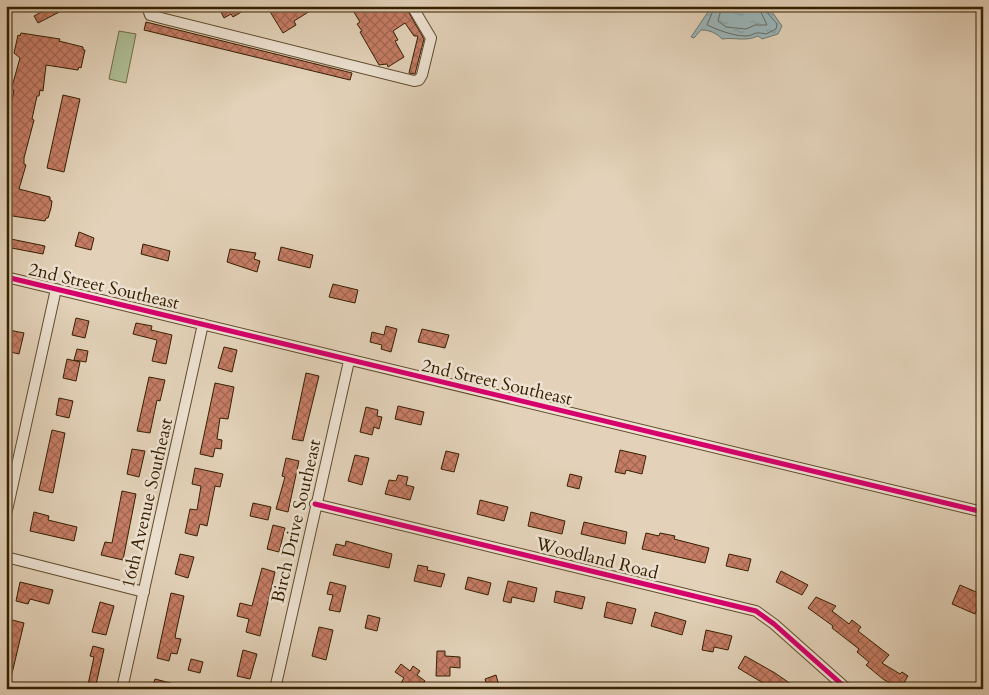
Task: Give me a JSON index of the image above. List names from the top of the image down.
{
  "streets": {
    "street": [
      "2nd Street Southeast",
      "16th Avenue Southeast",
      "Birch Drive Southeast",
      "Woodland Road"
    ]
  },
  "crossings": [
    ["2nd Street Southeast", "16th Avenue Southeast"],
    ["2nd Street Southeast", "Birch Drive Southeast"],
    ["Birch Drive Southeast", "Woodland Road"]
  ]
}
